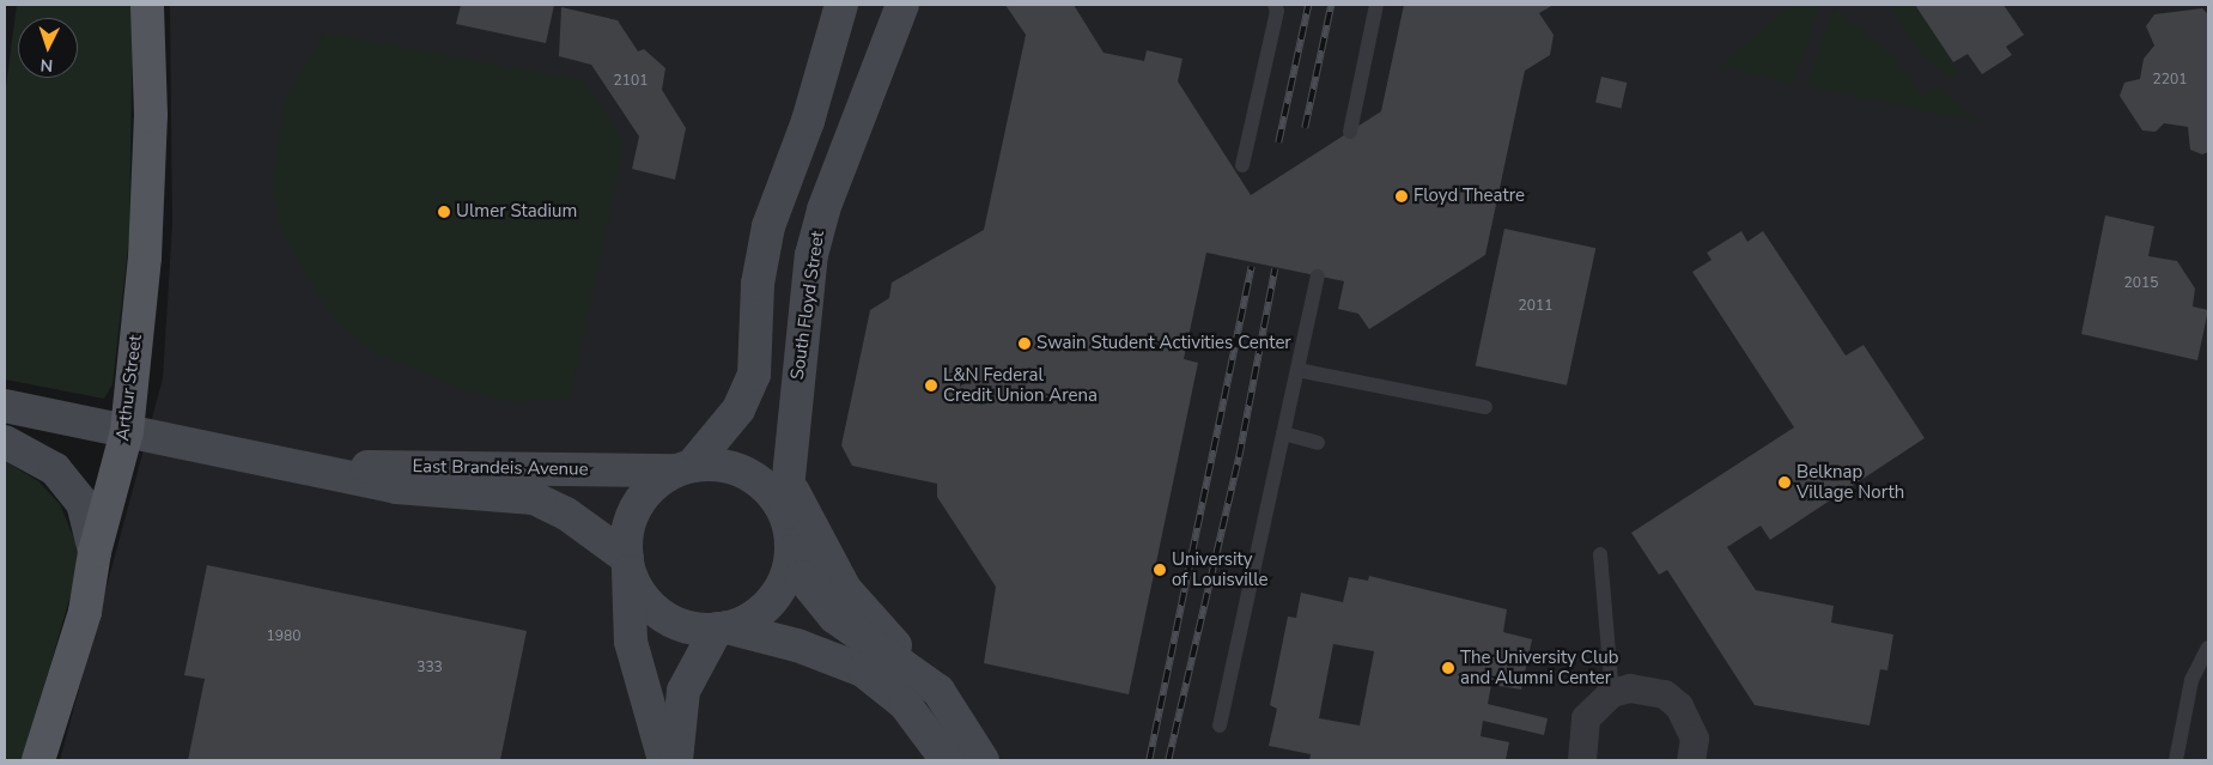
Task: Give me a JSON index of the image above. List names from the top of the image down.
{
  "streets": {
    "main road": ["South Floyd Street", "Arthur Street", "East Brandeis Avenue"]
  },
  "crossings": [
    ["South Floyd Street", "East Brandeis Avenue"],
    ["Arthur Street", "East Brandeis Avenue"]
  ],
  "places": [
    "Floyd Theatre",
    "Ulmer Stadium",
    "Swain Student Activities Center",
    "L&N Federal Credit Union Arena",
    "Belknap Village North",
    "University of Louisville",
    "The University Club and Alumni Center"
  ],
  "house_numbers": [
    "2201",
    "2101",
    "2015",
    "2011",
    "1980",
    "333"
  ],
  "north": "bottom"
}
